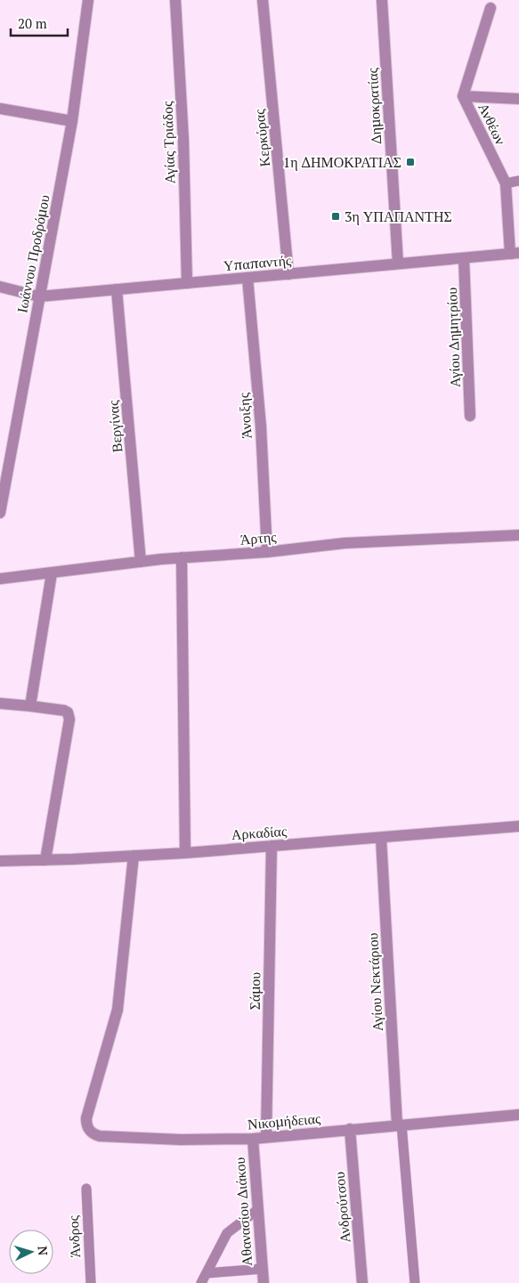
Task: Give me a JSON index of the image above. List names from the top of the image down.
{
  "streets": {
    "street": [
      "Δημοκρατίας",
      "Ανθέων",
      "Κερκύρας",
      "Αγίας Τριάδος",
      "Ιωάννου Προδρόμου",
      "Υπαπαντής",
      "Αγίου Δημητρίου",
      "Άνοιξης",
      "Βεργίνας",
      "Άρτης",
      "Αρκαδίας",
      "Αγίου Νεκτάριου",
      "Σάμου",
      "Νικομήδειας",
      "Ανδρούτσου",
      "Αθανασίου Διάκου"
    ],
    "lane": ["Άνδρος"]
  },
  "crossings": [
    ["Δημοκρατίας", "Υπαπαντής"],
    ["Ανθέων", "Υπαπαντής"],
    ["Κερκύρας", "Υπαπαντής"],
    ["Αγίας Τριάδος", "Υπαπαντής"],
    ["Ιωάννου Προδρόμου", "Υπαπαντής"],
    ["Υπαπαντής", "Αγίου Δημητρίου"],
    ["Υπαπαντής", "Άνοιξης"],
    ["Υπαπαντής", "Βεργίνας"],
    ["Άνοιξης", "Άρτης"],
    ["Βεργίνας", "Άρτης"],
    ["Αρκαδίας", "Αγίου Νεκτάριου"],
    ["Αρκαδίας", "Σάμου"],
    ["Αρκαδίας", "Νικομήδειας"],
    ["Αγίου Νεκτάριου", "Νικομήδειας"],
    ["Σάμου", "Νικομήδειας"],
    ["Νικομήδειας", "Ανδρούτσου"],
    ["Νικομήδειας", "Αθανασίου Διάκου"]
  ],
  "places": {
    "transit": ["1η ΔΗΜΟΚΡΑΤΙΑΣ", "3η ΥΠΑΠΑΝΤΗΣ"]
  },
  "scale_bar": "20 m",
  "north": "right"
}
